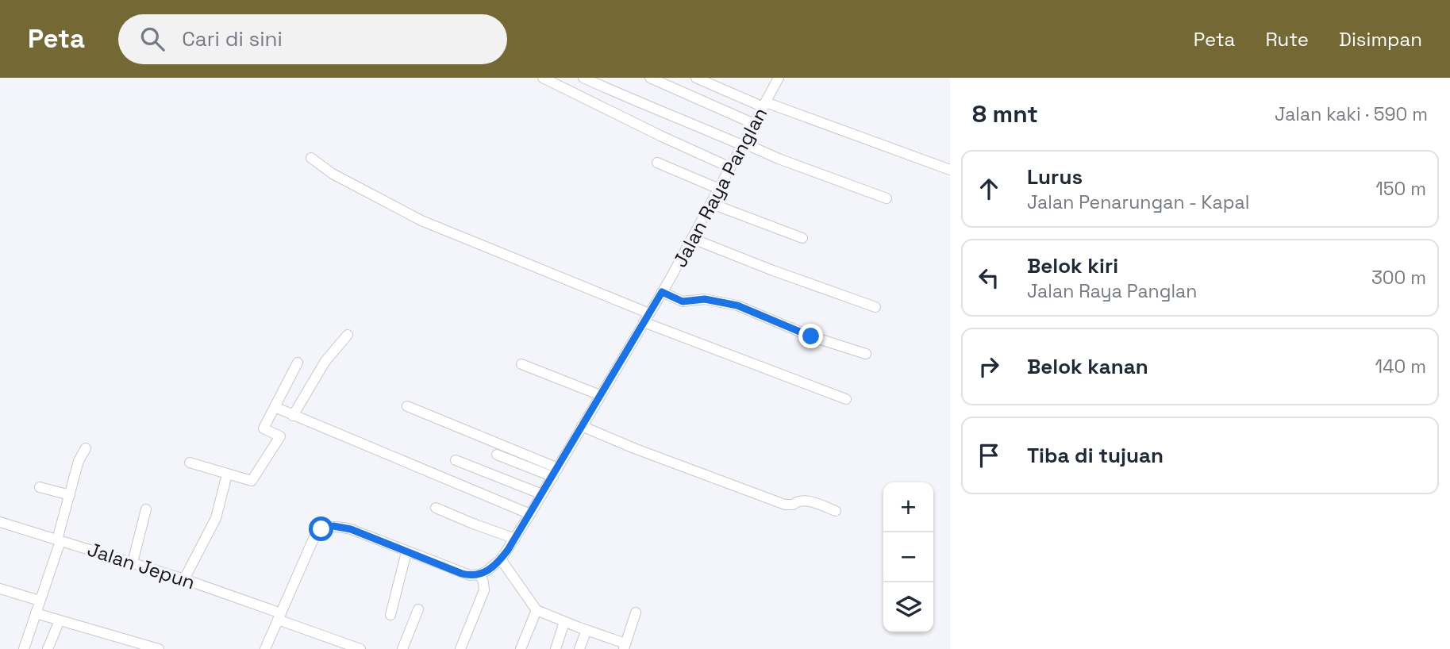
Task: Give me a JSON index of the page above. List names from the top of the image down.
{
  "streets": {
    "street": ["Jalan Raya Panglan", "Jalan Jepun"]
  },
  "page": {
    "header": "Peta",
    "search": "Cari di sini",
    "nav": ["Peta", "Rute", "Disimpan"],
    "heading": ["8 mnt", "Jalan kaki · 590 m"],
    "list": [
      ["Lurus", "Jalan Penarungan - Kapal", "150 m"],
      ["Belok kiri", "Jalan Raya Panglan", "300 m"],
      ["Belok kanan", "140 m"],
      "Tiba di tujuan"
    ],
    "map_buttons": ["+", "−"]
  }
}
